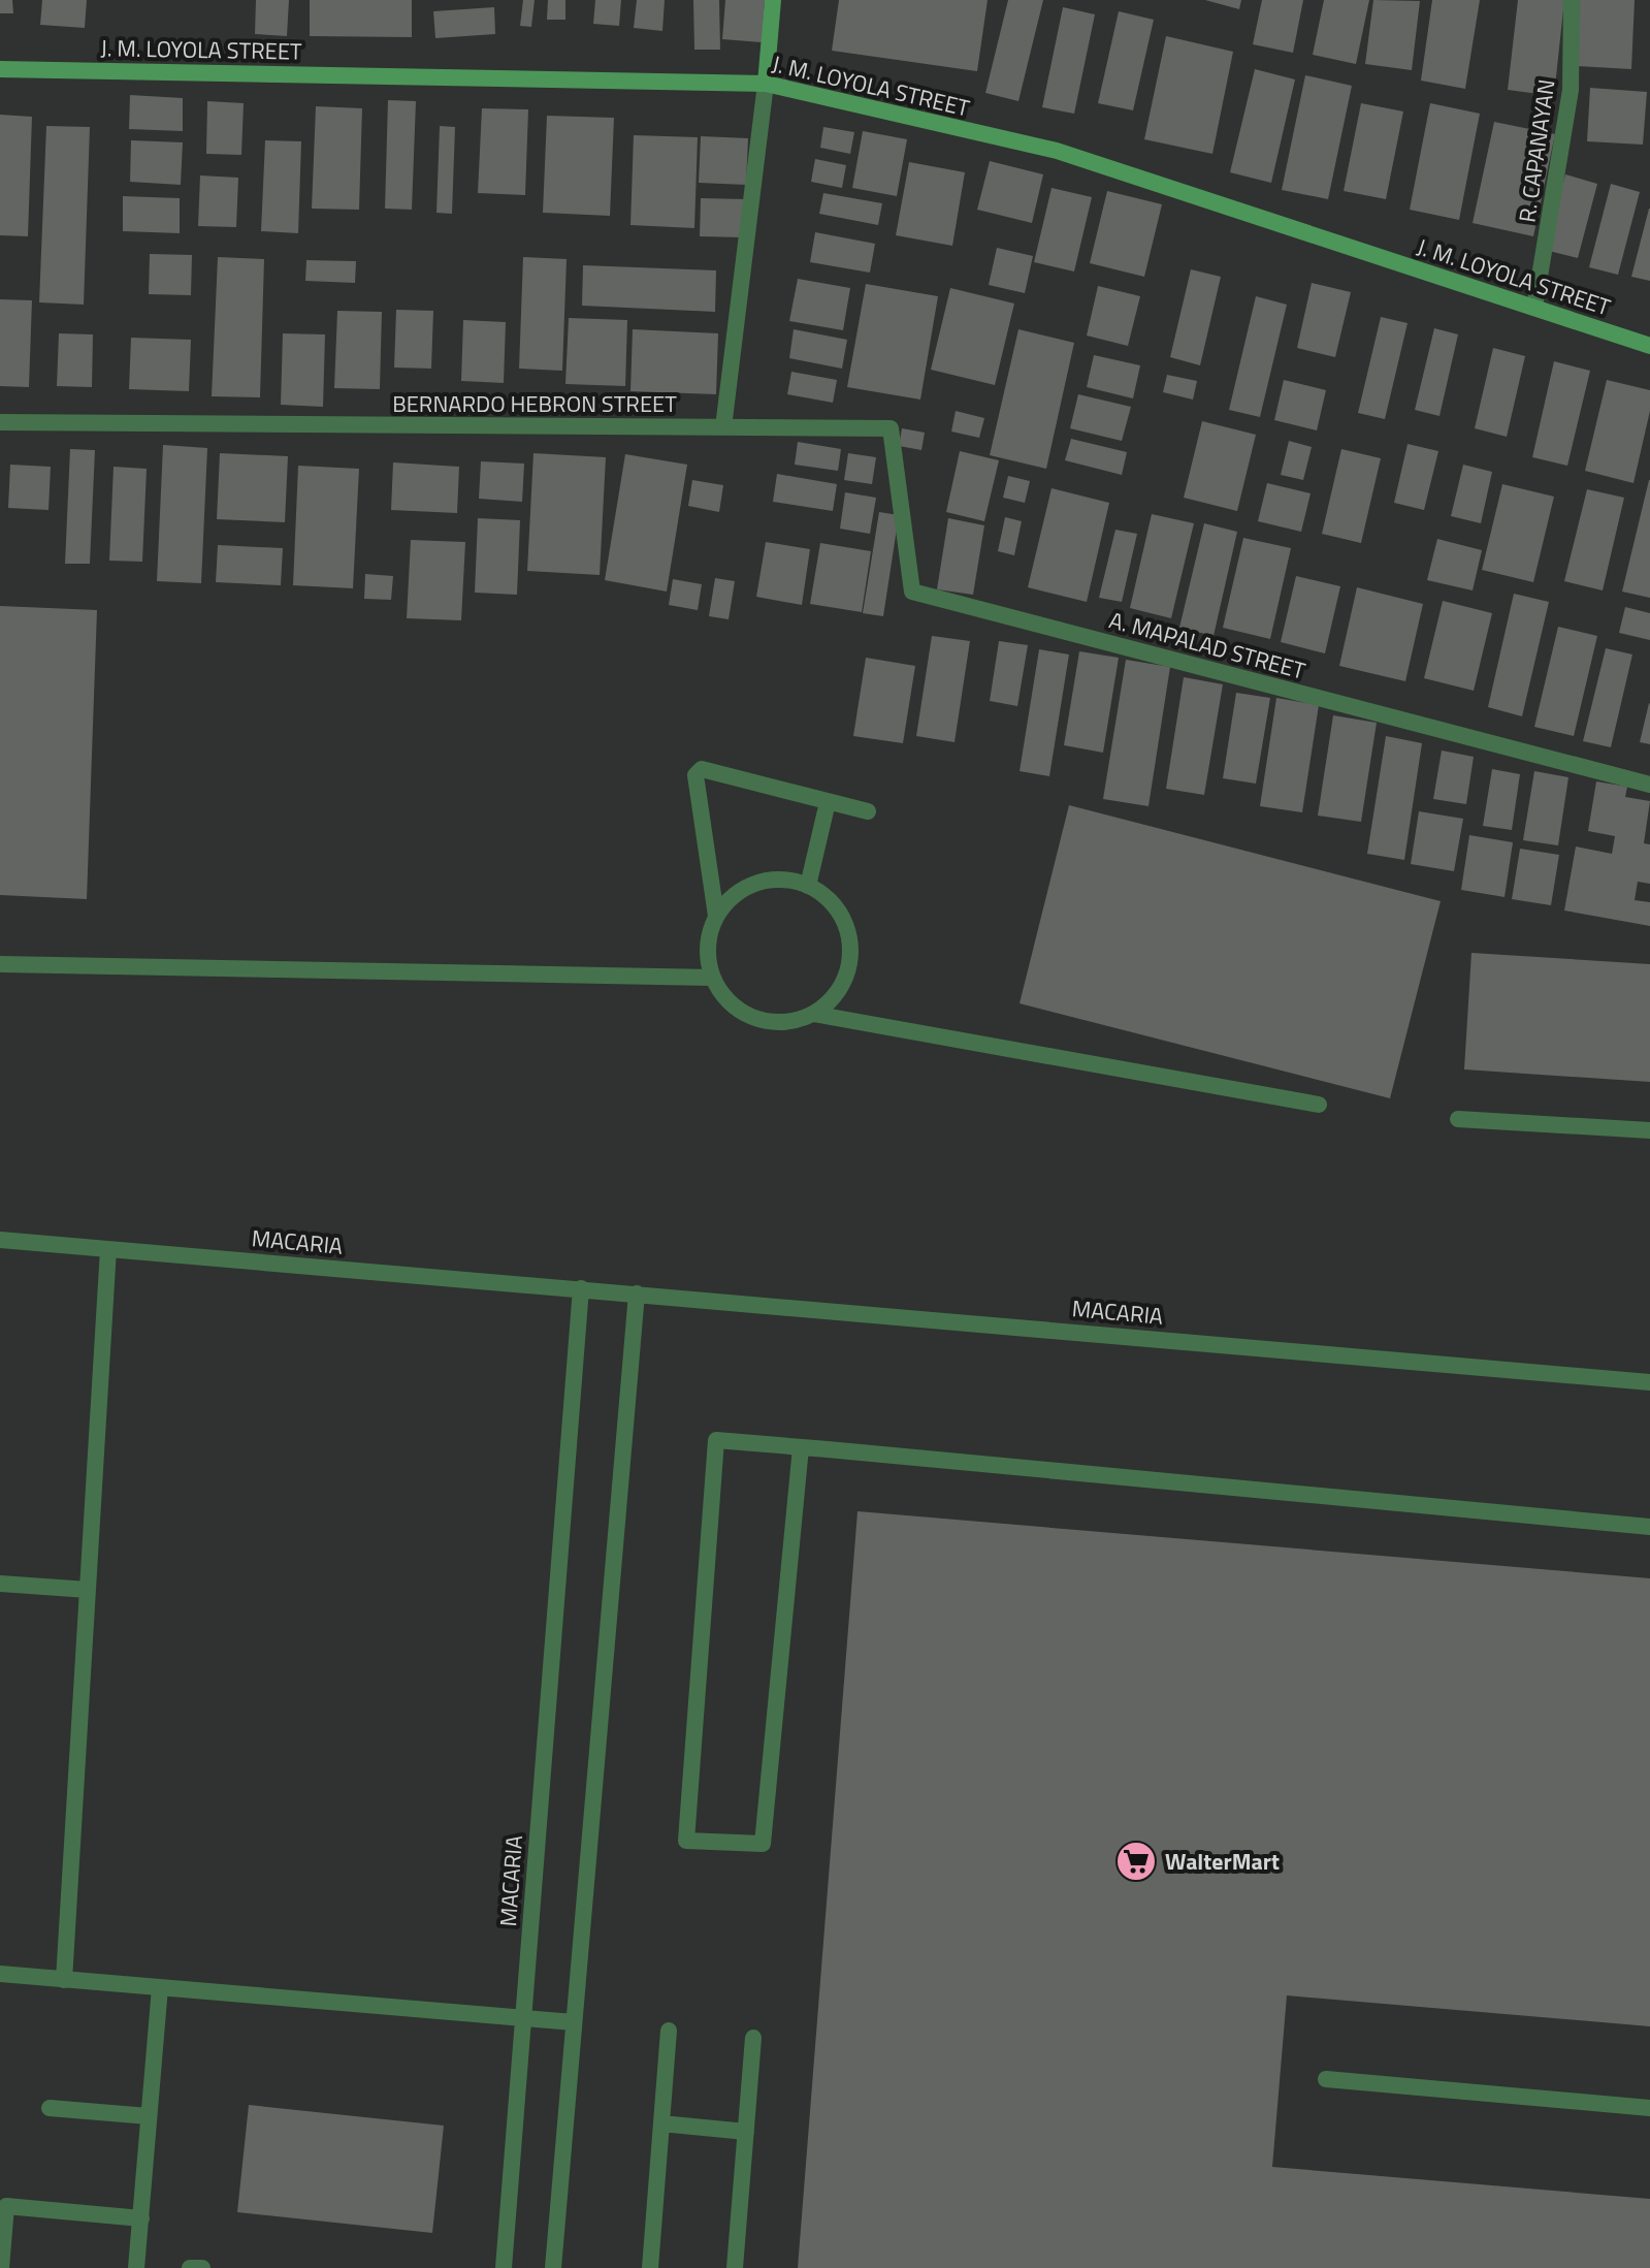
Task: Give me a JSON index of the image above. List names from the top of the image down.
{
  "streets": {
    "main road": ["J. M. LOYOLA STREET"],
    "street": [
      "R. CAPANAYAN",
      "BERNARDO HEBRON STREET",
      "A. MAPALAD STREET",
      "MACARIA"
    ]
  },
  "crossings": [
    ["J. M. LOYOLA STREET", "R. CAPANAYAN"],
    ["BERNARDO HEBRON STREET", "A. MAPALAD STREET"]
  ],
  "places": {
    "supermarket": ["WalterMart"]
  }
}
